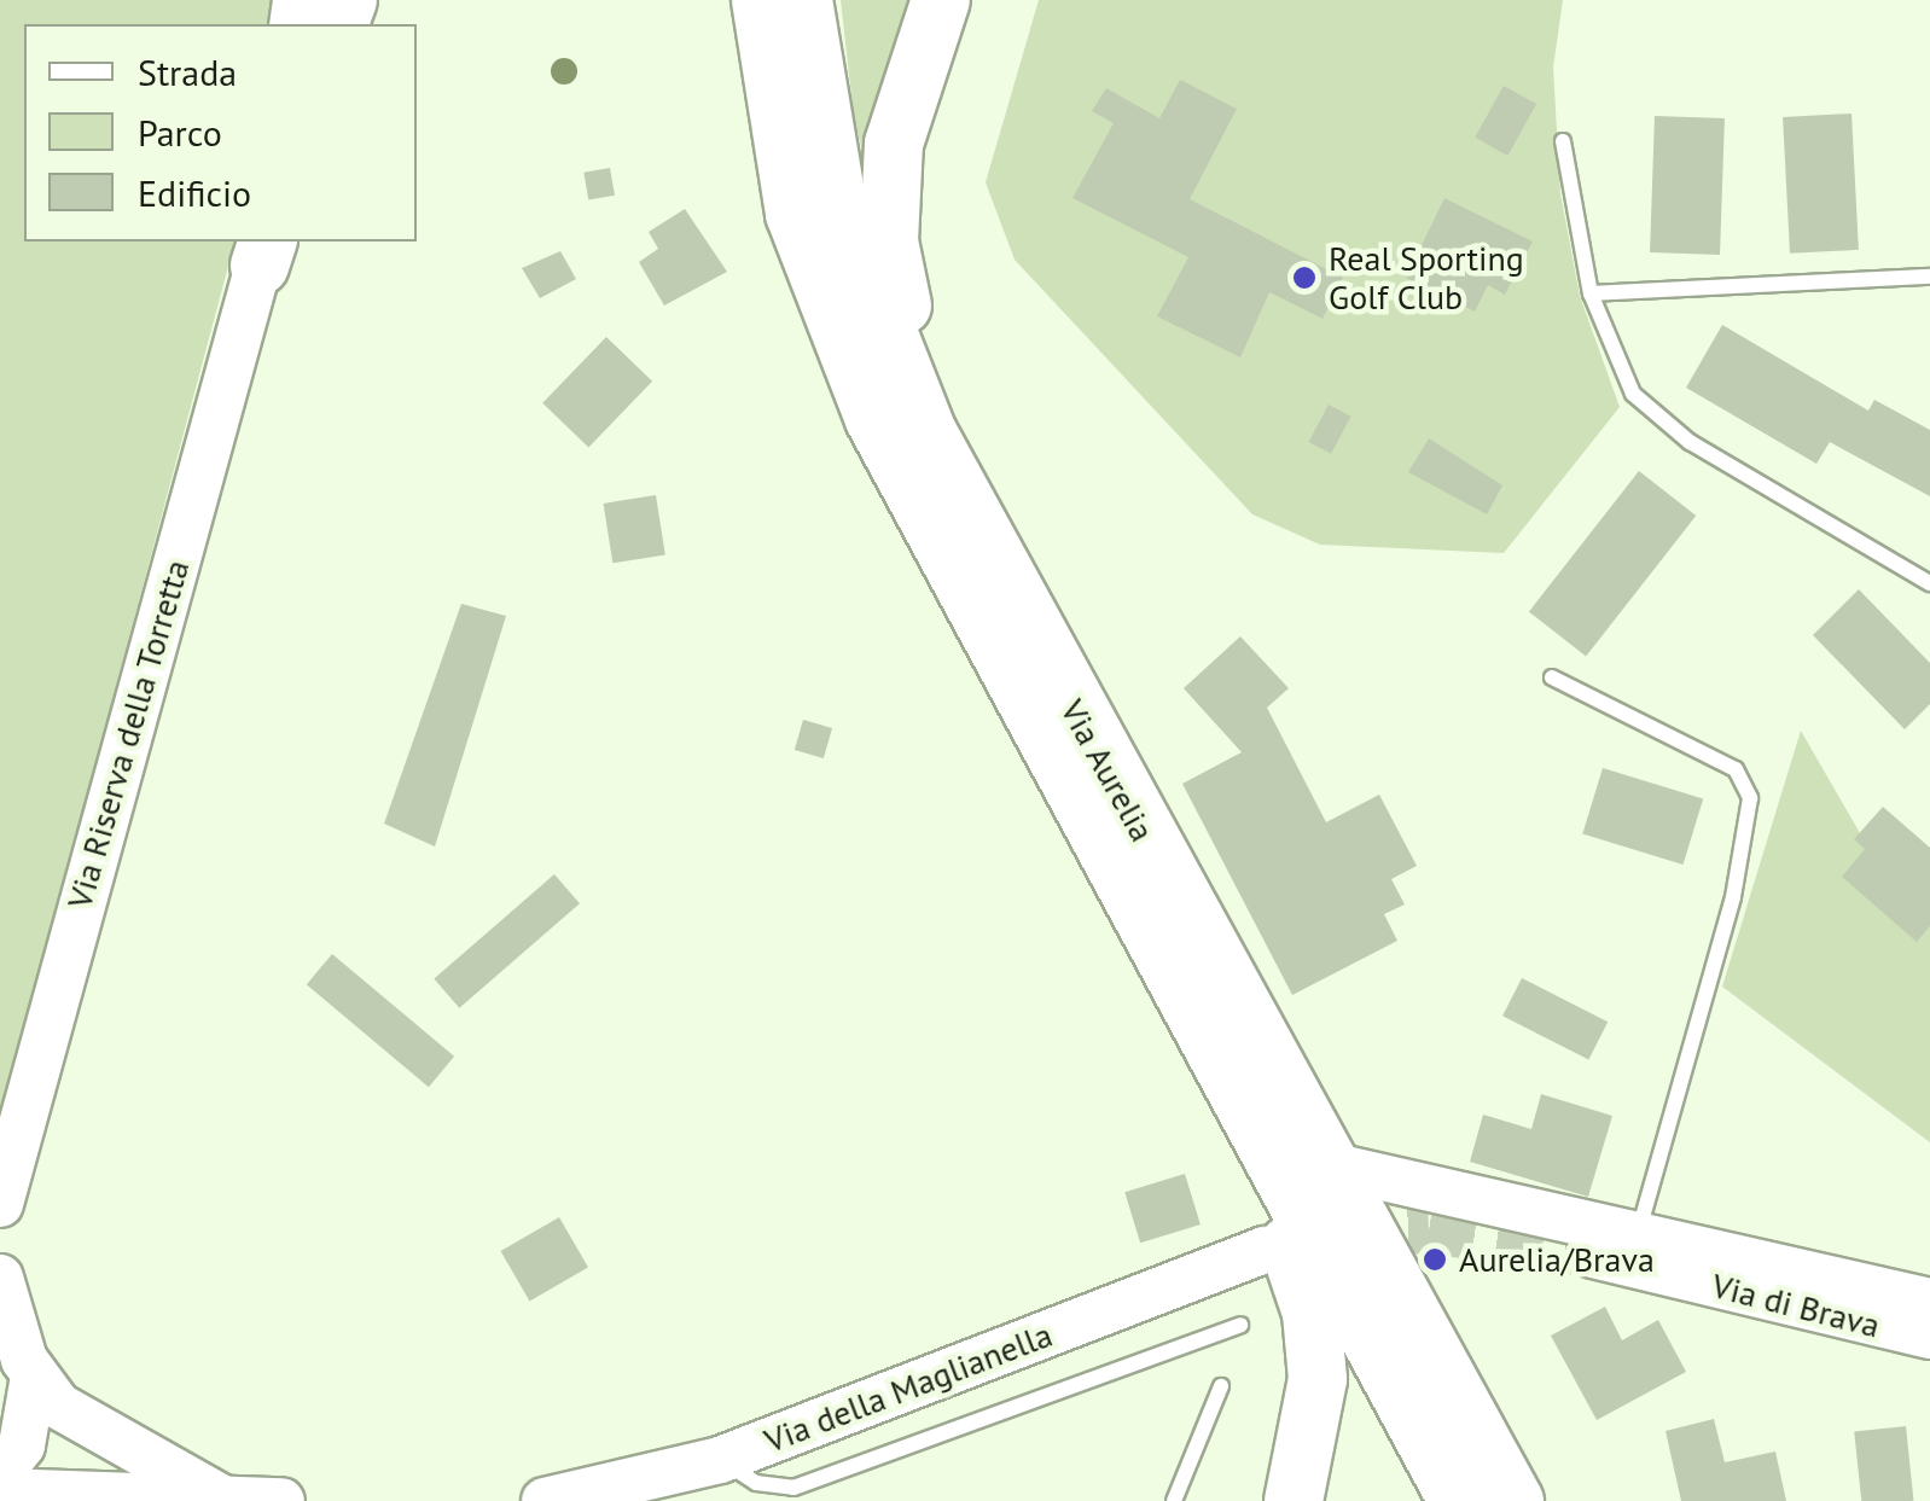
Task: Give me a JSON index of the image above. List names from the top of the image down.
{
  "streets": {
    "highway": ["Via Aurelia"],
    "street": ["Via Riserva della Torretta", "Via di Brava", "Via della Maglianella"]
  },
  "places": ["Real Sporting Golf Club", "Aurelia/Brava"],
  "legend": ["Strada", "Parco", "Edificio"]
}
